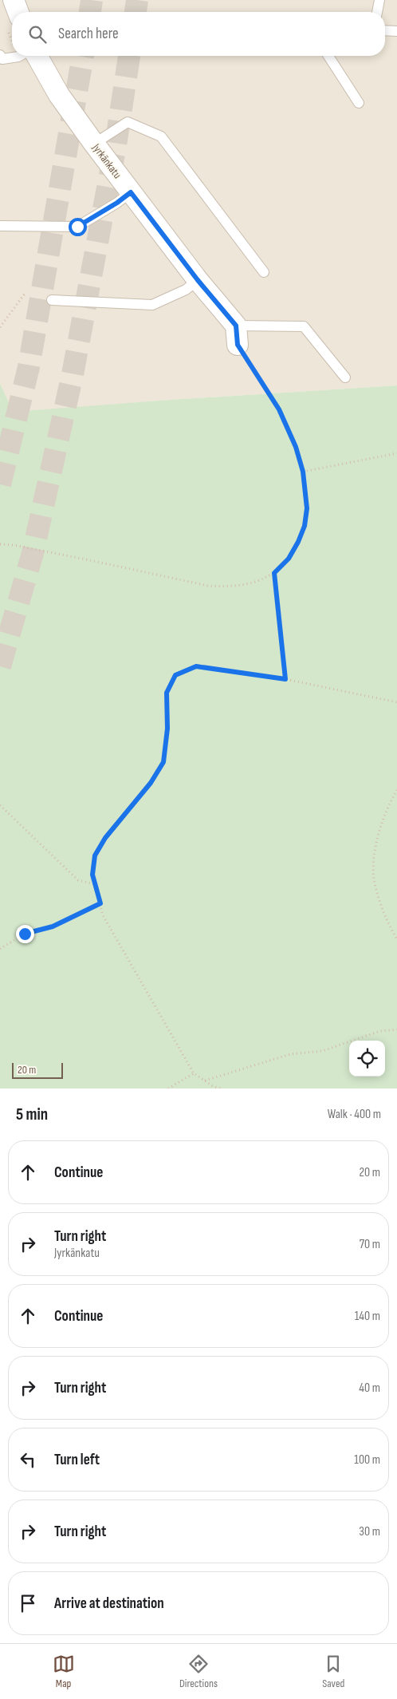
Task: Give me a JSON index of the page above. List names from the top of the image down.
{
  "streets": {
    "street": ["Jyrkänkatu"]
  },
  "scale_bar": "20 m",
  "page": {
    "search": "Search here",
    "scale": "20 m",
    "heading": ["5 min", "Walk · 400 m"],
    "list": [
      ["Continue", "20 m"],
      ["Turn right", "Jyrkänkatu", "70 m"],
      ["Continue", "140 m"],
      ["Turn right", "40 m"],
      ["Turn left", "100 m"],
      ["Turn right", "30 m"],
      "Arrive at destination"
    ],
    "nav": ["Map", "Directions", "Saved"]
  }
}
